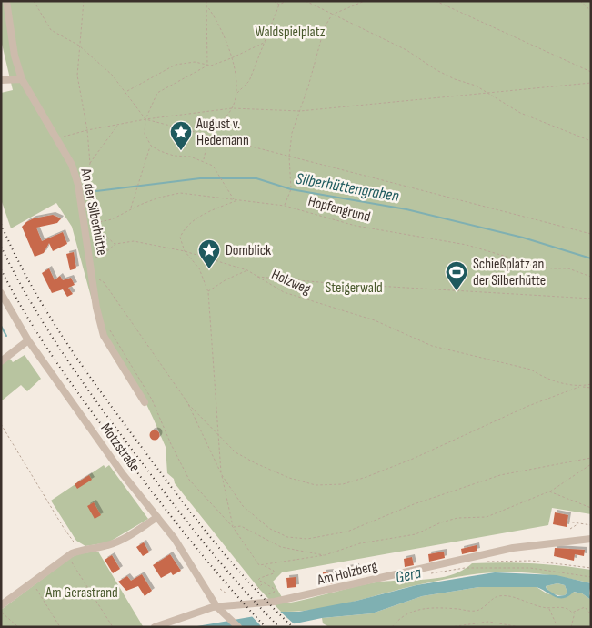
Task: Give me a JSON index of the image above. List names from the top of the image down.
{
  "streets": {
    "street": ["An der Silberhütte", "Motzstraße", "Am Holzberg"],
    "path": ["Hopfengrund", "Holzweg"]
  },
  "crossings": [
    ["Motzstraße", "Am Holzberg"]
  ],
  "water": ["Silberhüttengraben", "Gera"],
  "parks": ["Waldspielplatz", "Steigerwald", "Am Gerastrand"],
  "places": {
    "place": ["August v. Hedemann", "Domblick"],
    "sports": ["Schießplatz an der Silberhütte"]
  }
}
